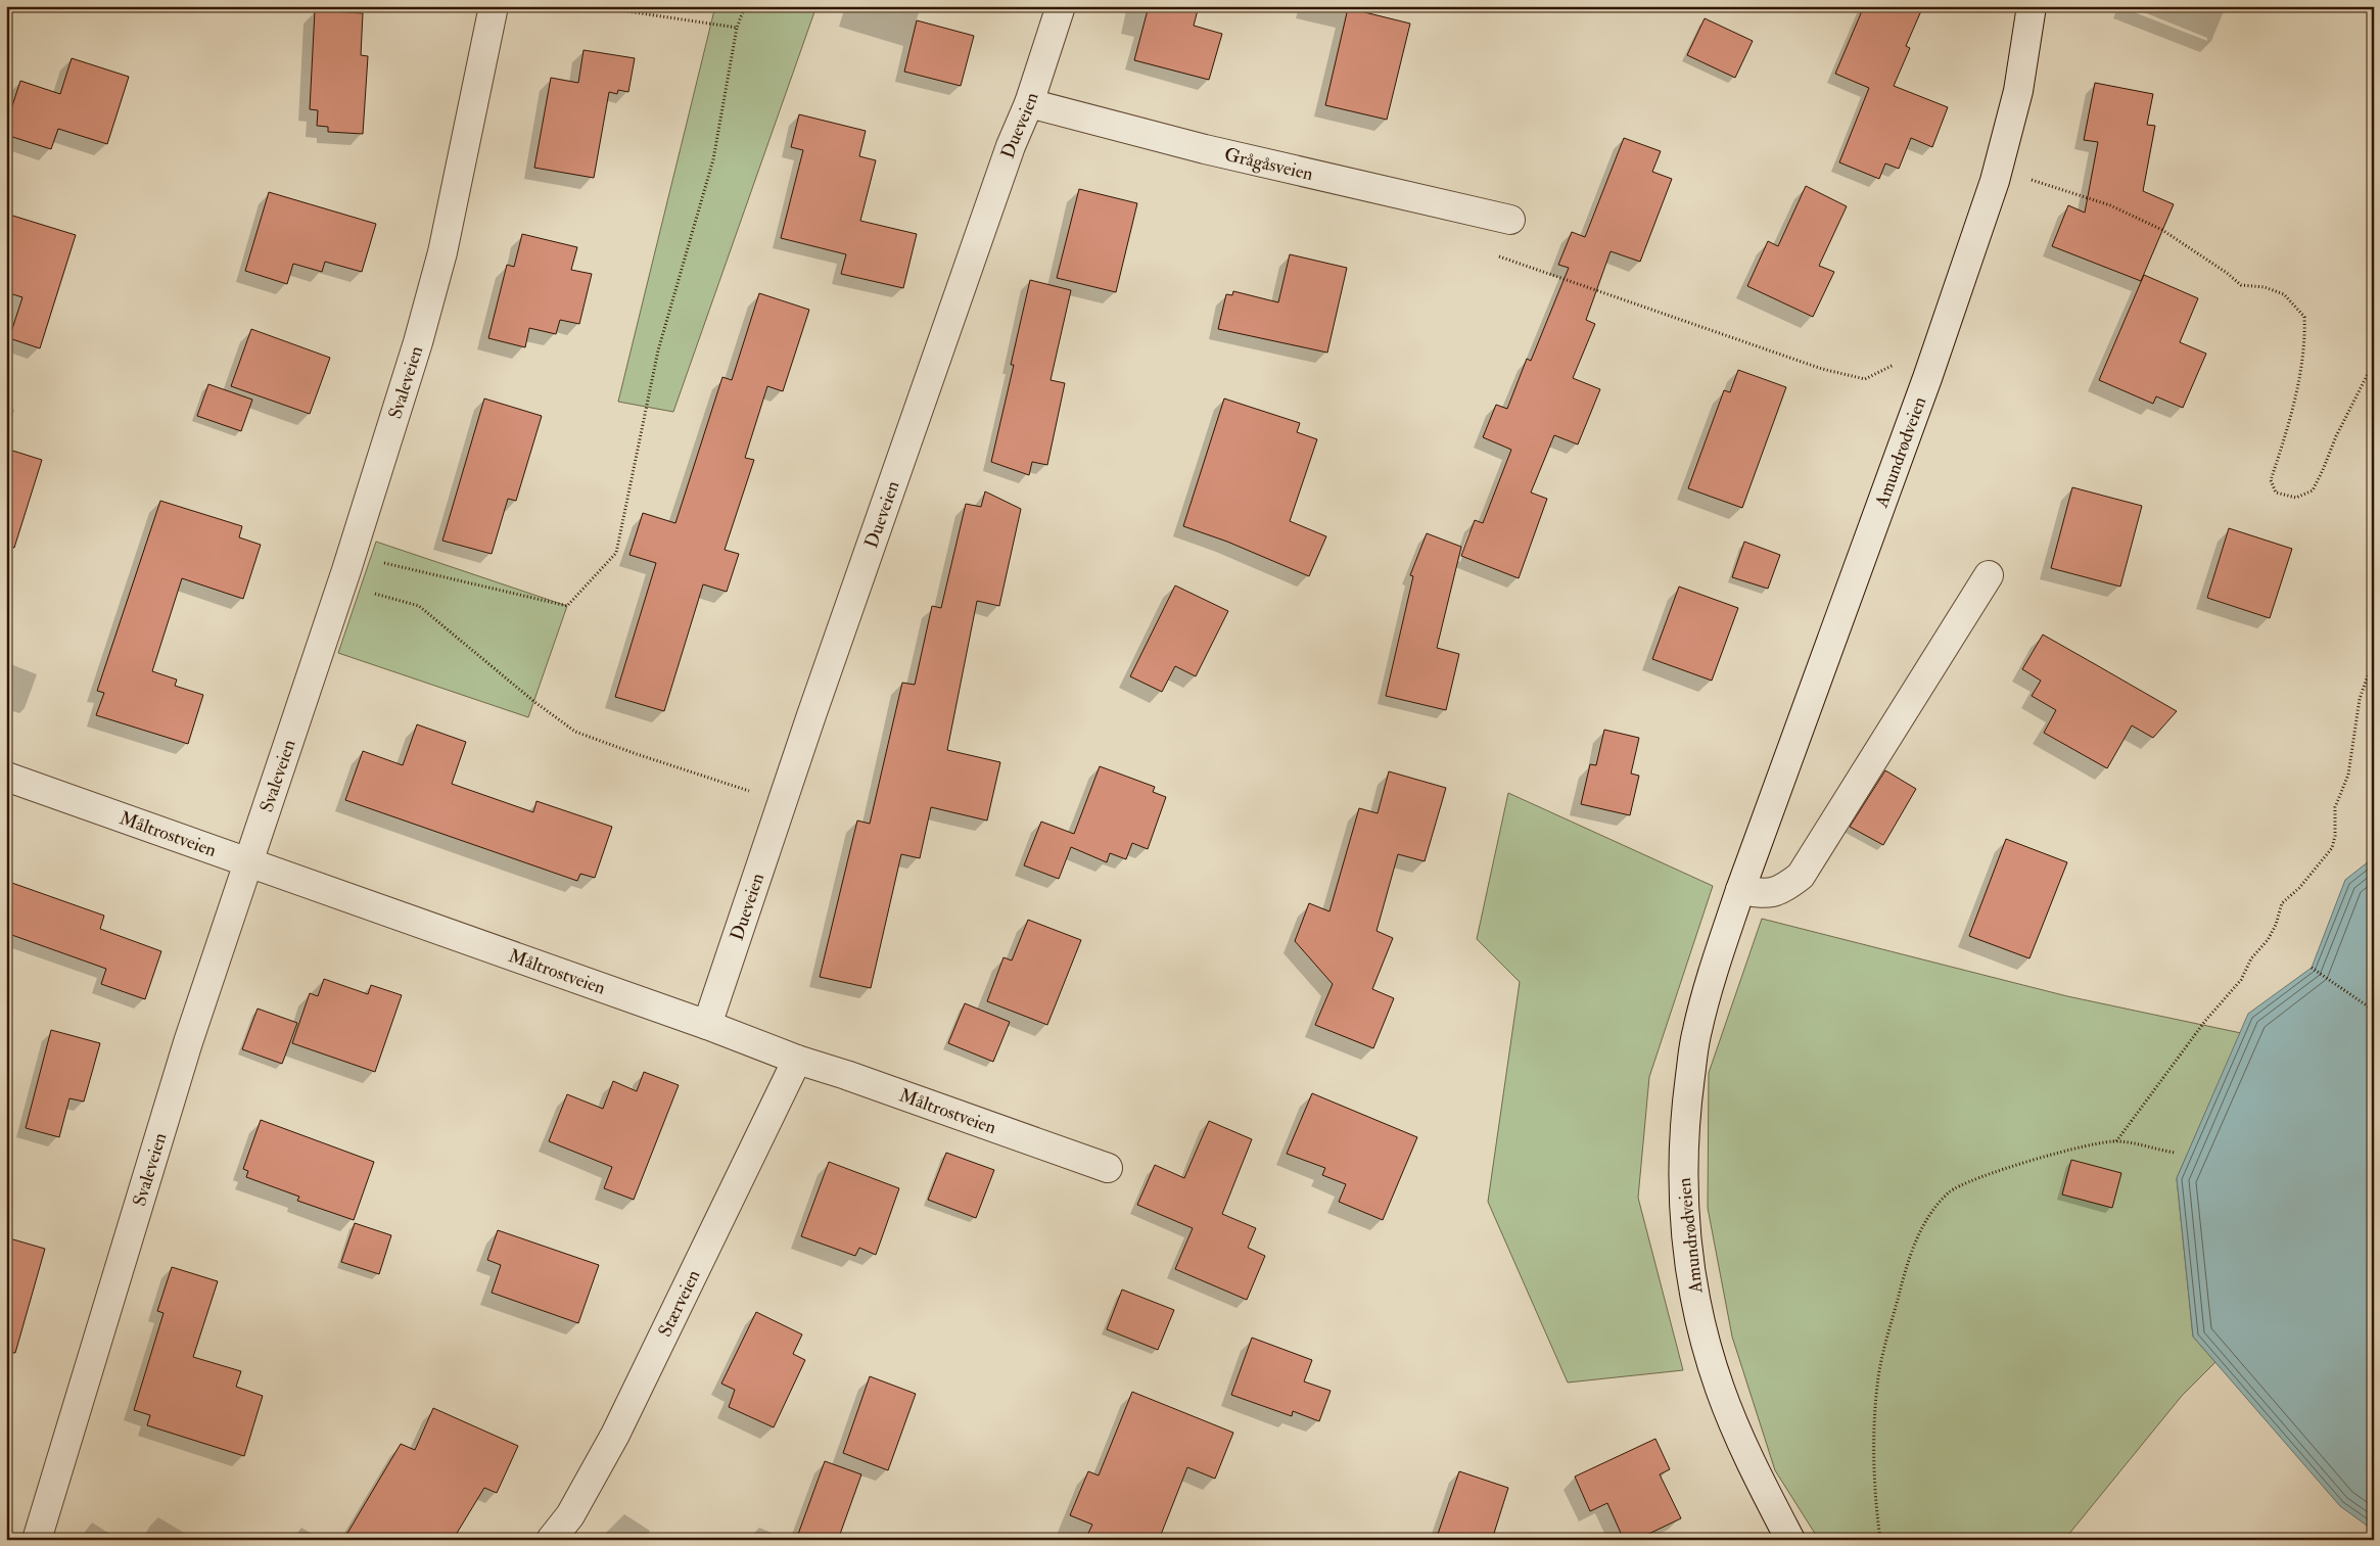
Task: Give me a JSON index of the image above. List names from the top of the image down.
{
  "streets": {
    "street": [
      "Dueveien",
      "Grågåsveien",
      "Svaleveien",
      "Amundrødveien",
      "Måltrostveien",
      "Stærveien"
    ]
  },
  "crossings": [
    ["Dueveien", "Grågåsveien"],
    ["Dueveien", "Måltrostveien"],
    ["Svaleveien", "Måltrostveien"],
    ["Måltrostveien", "Stærveien"]
  ]
}
